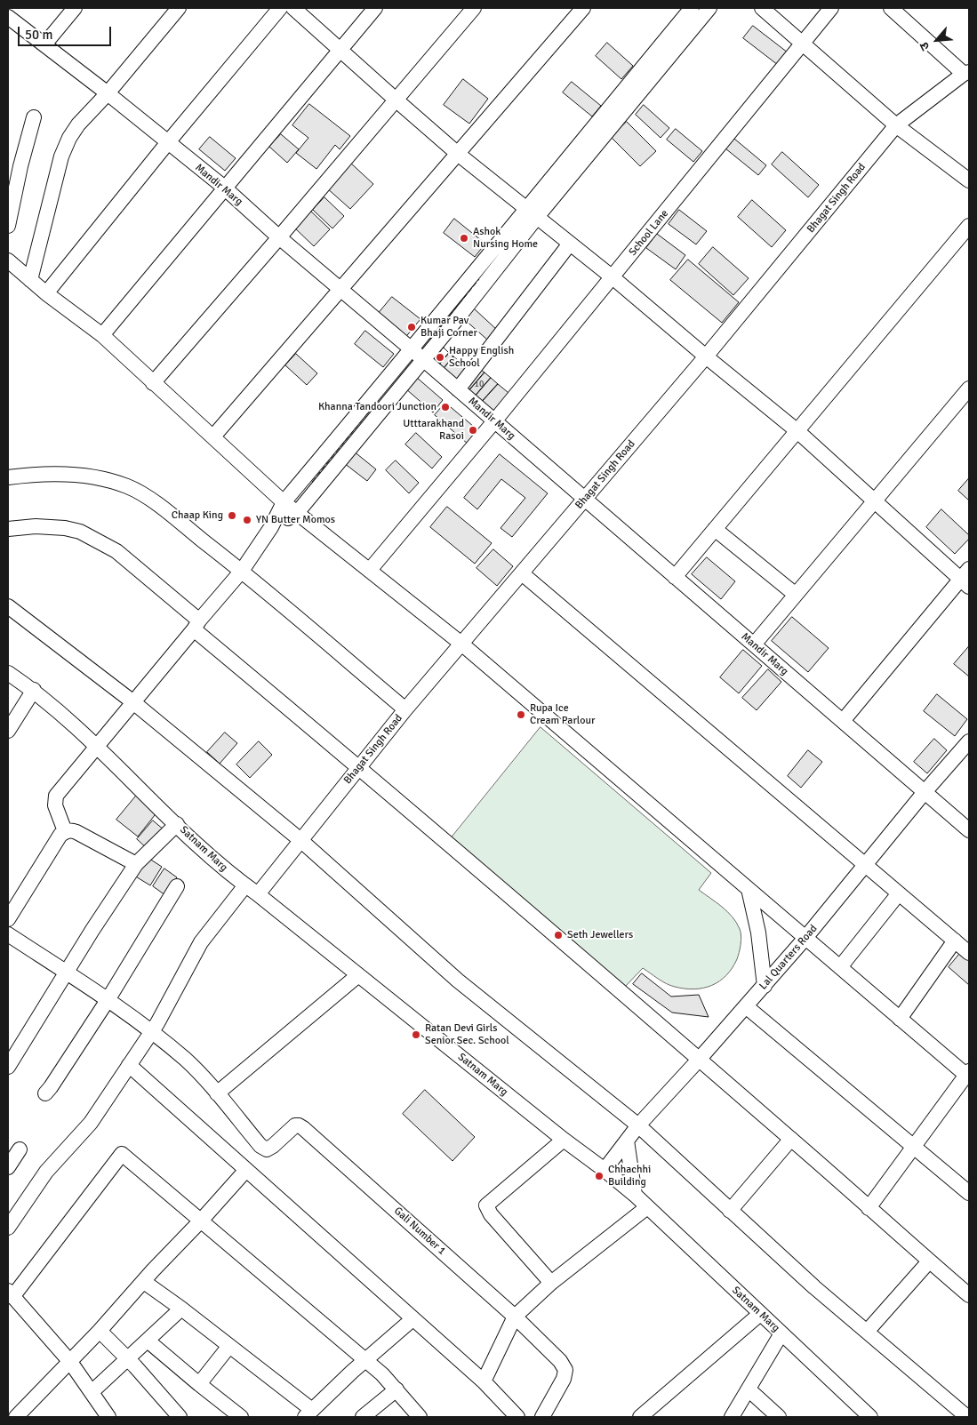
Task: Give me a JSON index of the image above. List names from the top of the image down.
{
  "streets": {
    "street": [
      "Mandir Marg",
      "Bhagat Singh Road",
      "School Lane",
      "Satnam Marg",
      "Lal Quarters Road",
      "Gali Number 1"
    ]
  },
  "crossings": [
    ["Mandir Marg", "Bhagat Singh Road"],
    ["Mandir Marg", "School Lane"],
    ["Mandir Marg", "Lal Quarters Road"],
    ["Bhagat Singh Road", "Satnam Marg"],
    ["Satnam Marg", "Lal Quarters Road"]
  ],
  "places": [
    "Ashok Nursing Home",
    "Kumar Pav Bhaji Corner",
    "Happy English School",
    "Khanna Tandoori Junction",
    "Utttarakhand Rasoi",
    "Chaap King",
    "YN Butter Momos",
    "Rupa Ice Cream Parlour",
    "Seth Jewellers",
    "Ratan Devi Girls Senior Sec. School",
    "Chhachhi Building"
  ],
  "house_numbers": ["10"],
  "scale_bar": "50 m",
  "north": "bottom left"
}
